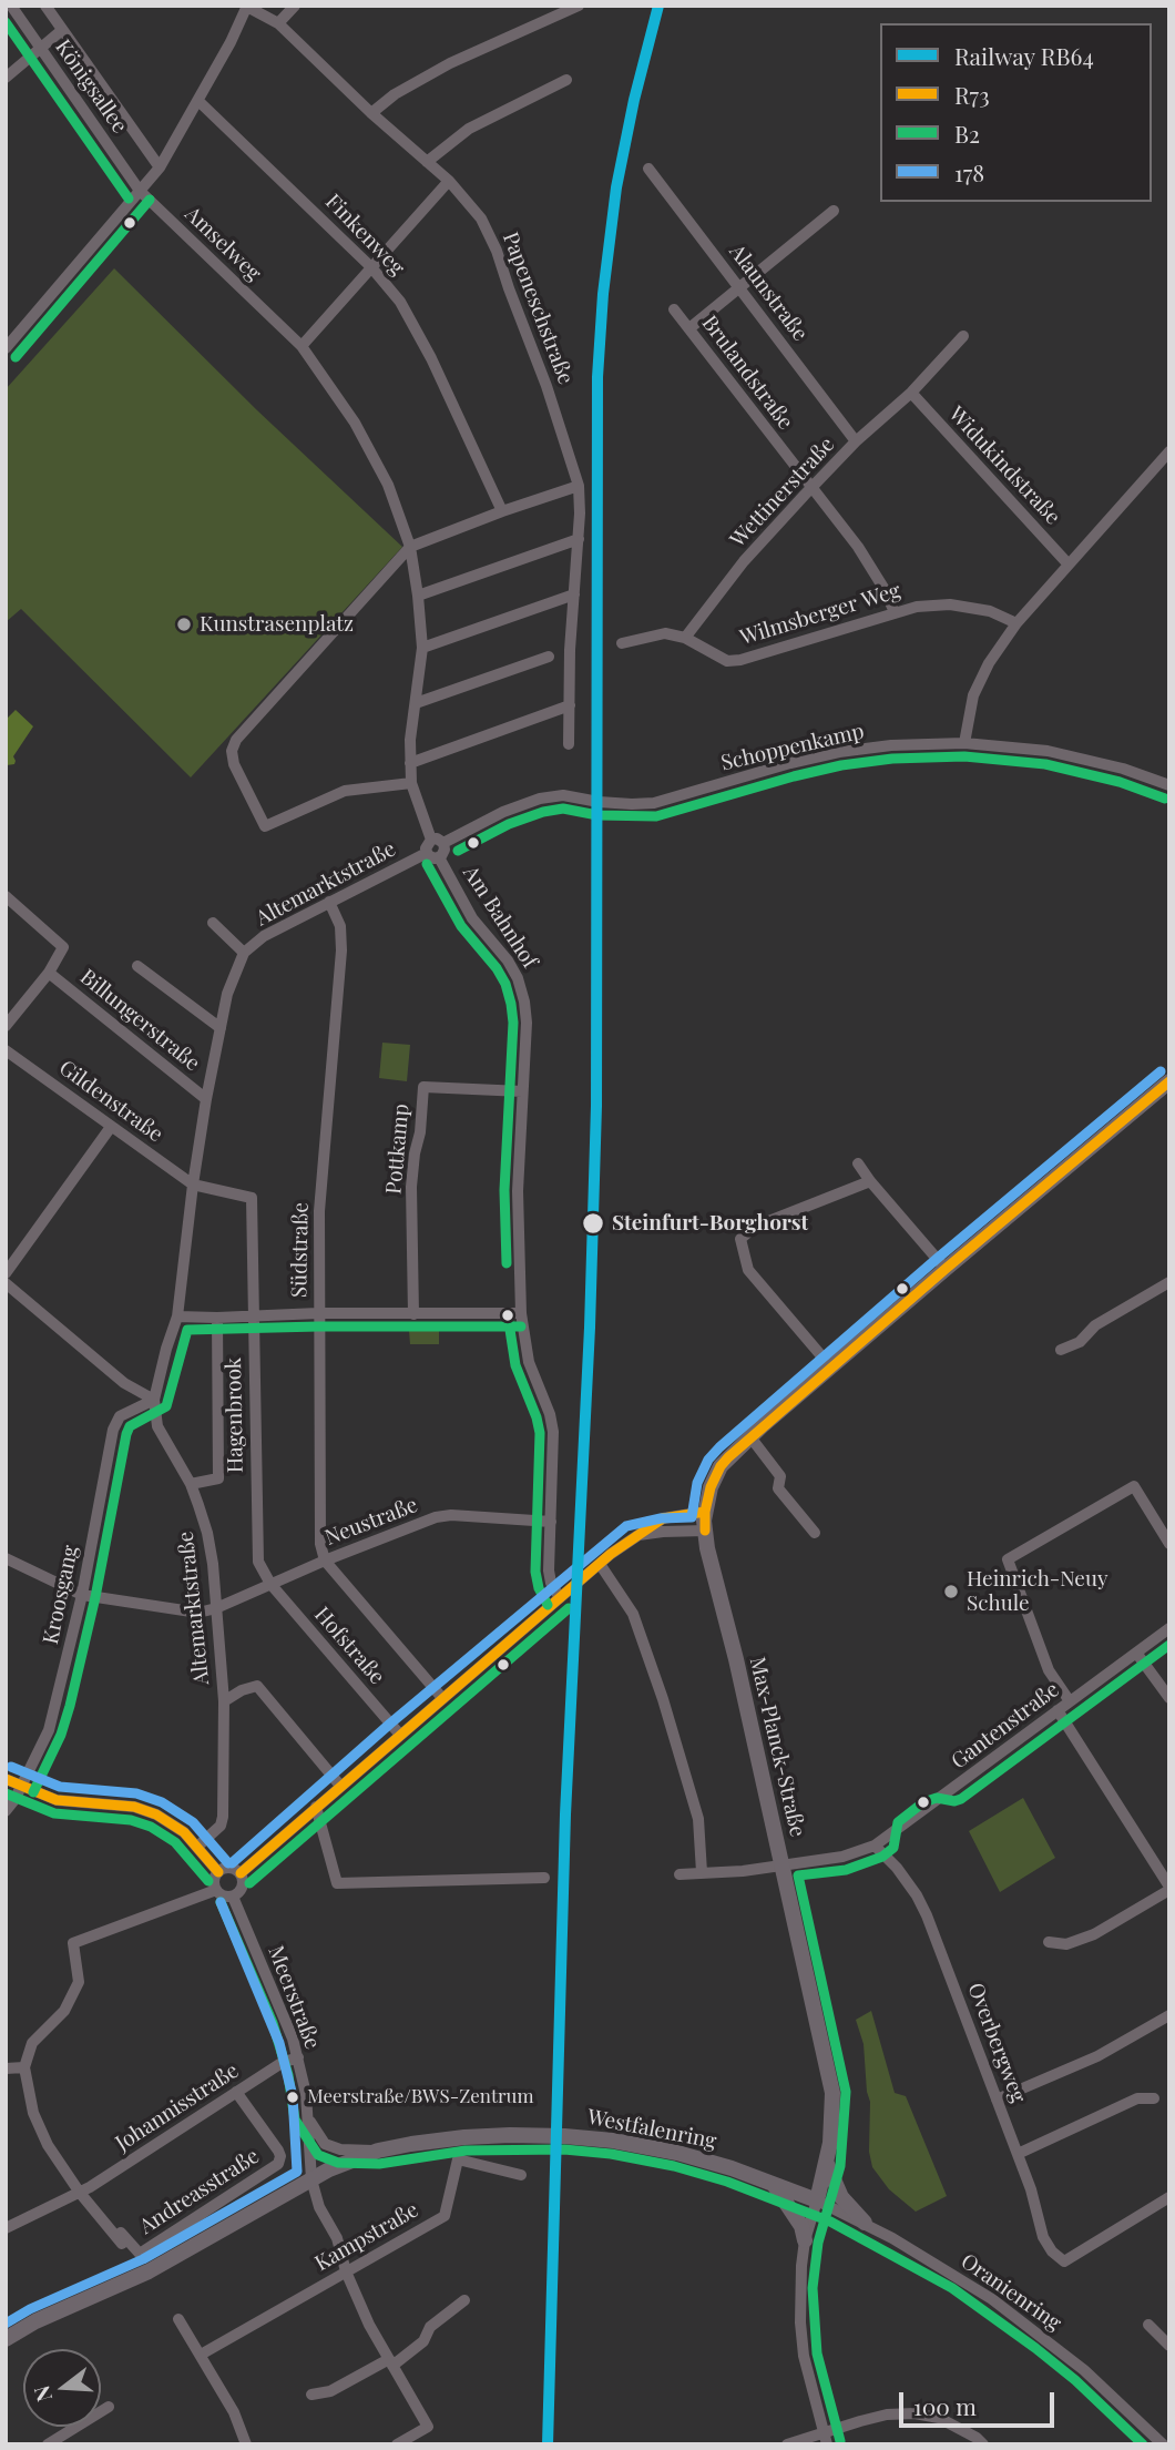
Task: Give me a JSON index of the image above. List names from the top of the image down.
{
  "streets": {
    "main road": ["Max-Planck-Straße", "Westfalenring"],
    "street": [
      "Königsallee",
      "Finkenweg",
      "Amselweg",
      "Alaunstraße",
      "Papeneschstraße",
      "Brulandstraße",
      "Widukindstraße",
      "Wettinerstraße",
      "Wilmsberger Weg",
      "Schoppenkamp",
      "Altemarktstraße",
      "Am Bahnhof",
      "Billungerstraße",
      "Gildenstraße",
      "Pottkamp",
      "Südstraße",
      "Hagenbrook",
      "Neustraße",
      "Kroosgang",
      "Hofstraße",
      "Gantenstraße",
      "Meerstraße",
      "Overbergweg",
      "Johannisstraße",
      "Andreasstraße",
      "Kampstraße",
      "Oranienring"
    ]
  },
  "crossings": [
    ["Königsallee", "Amselweg"],
    ["Amselweg", "Altemarktstraße"],
    ["Amselweg", "Am Bahnhof"],
    ["Alaunstraße", "Wettinerstraße"],
    ["Brulandstraße", "Wettinerstraße"],
    ["Brulandstraße", "Wilmsberger Weg"],
    ["Widukindstraße", "Wettinerstraße"],
    ["Wettinerstraße", "Wilmsberger Weg"],
    ["Schoppenkamp", "Altemarktstraße"],
    ["Altemarktstraße", "Am Bahnhof"],
    ["Altemarktstraße", "Billungerstraße"],
    ["Altemarktstraße", "Gildenstraße"],
    ["Altemarktstraße", "Südstraße"],
    ["Altemarktstraße", "Hagenbrook"],
    ["Altemarktstraße", "Neustraße"],
    ["Altemarktstraße", "Kroosgang"],
    ["Am Bahnhof", "Pottkamp"],
    ["Am Bahnhof", "Neustraße"],
    ["Gildenstraße", "Hagenbrook"],
    ["Südstraße", "Neustraße"],
    ["Hagenbrook", "Neustraße"],
    ["Hagenbrook", "Hofstraße"],
    ["Neustraße", "Hofstraße"],
    ["Gantenstraße", "Max-Planck-Straße"],
    ["Gantenstraße", "Overbergweg"],
    ["Max-Planck-Straße", "Westfalenring"],
    ["Max-Planck-Straße", "Oranienring"],
    ["Meerstraße", "Johannisstraße"],
    ["Meerstraße", "Westfalenring"],
    ["Meerstraße", "Kampstraße"],
    ["Johannisstraße", "Andreasstraße"],
    ["Westfalenring", "Oranienring"]
  ],
  "places": [
    "Kunstrasenplatz",
    "Steinfurt-Borghorst",
    "Heinrich-Neuy Schule",
    "Meerstraße/BWS-Zentrum"
  ],
  "lines": [
    "rail line RB64",
    "transit line B2",
    "transit line 178",
    "transit line R73"
  ],
  "legend": [
    "Railway RB64",
    "R73",
    "B2",
    "178"
  ],
  "scale_bar": "100 m",
  "north": "left"
}
